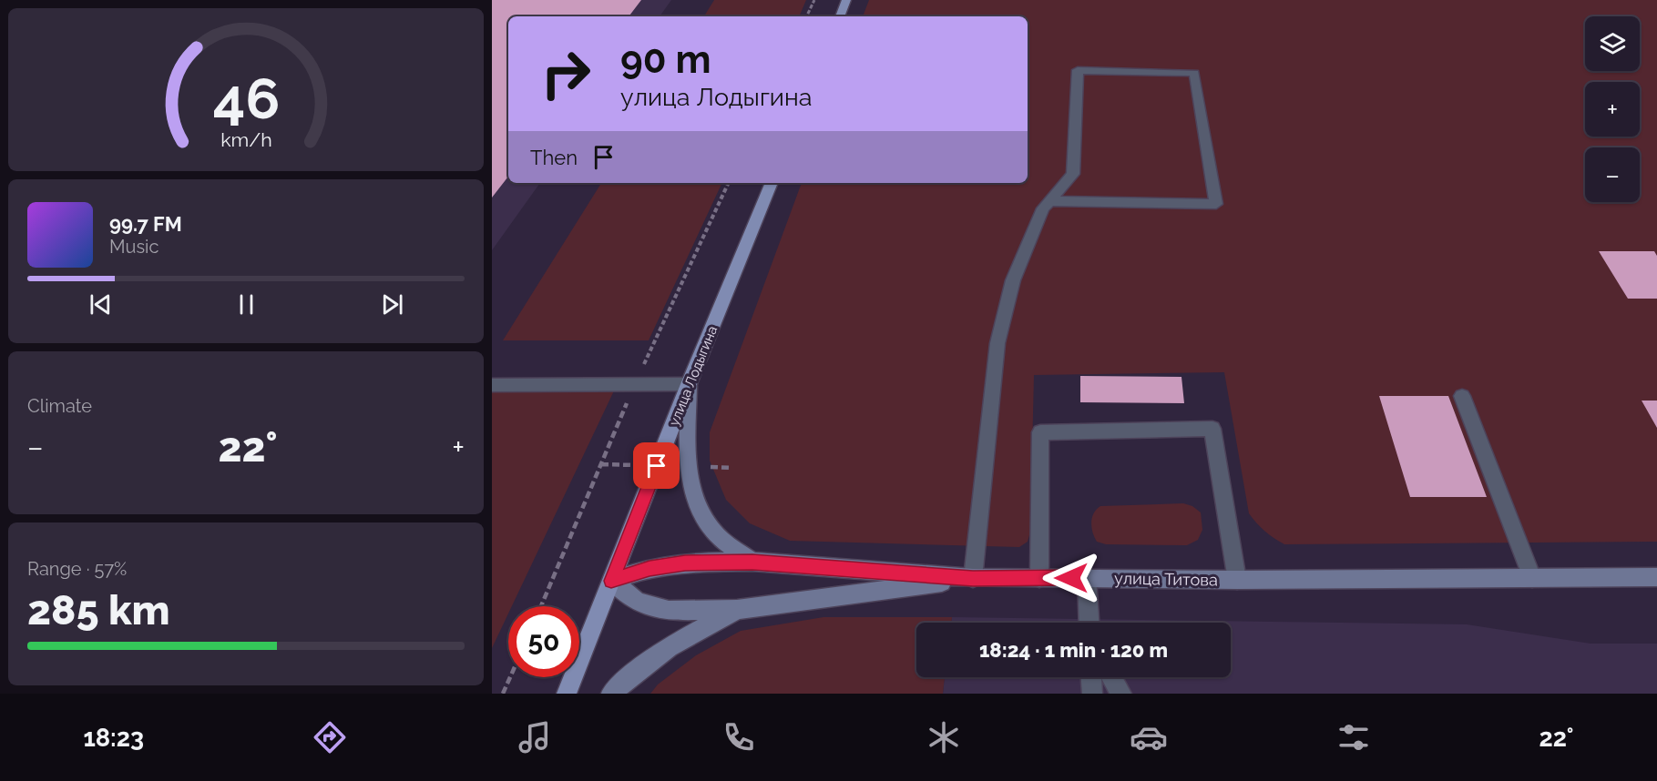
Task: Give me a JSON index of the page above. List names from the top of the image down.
{
  "streets": {
    "main road": ["улица Лодыгина", "улица Титова"]
  },
  "crossings": [
    ["улица Лодыгина", "улица Титова"]
  ],
  "page": {
    "map_buttons": ["+", "−"],
    "turn": ["90 m", "улица Лодыгина"],
    "then": "Then",
    "song": ["99.7 FM", "Music"],
    "tile": [
      "Climate",
      ["Range · 57%", "285 km"]
    ],
    "heat": ["−", "22°", "+"],
    "limit": "50",
    "trip": "18:24 · 1 min · 120 m",
    "tabs": ["18:23", "22°"],
    "gauge": ["46", "km/h"]
  }
}
